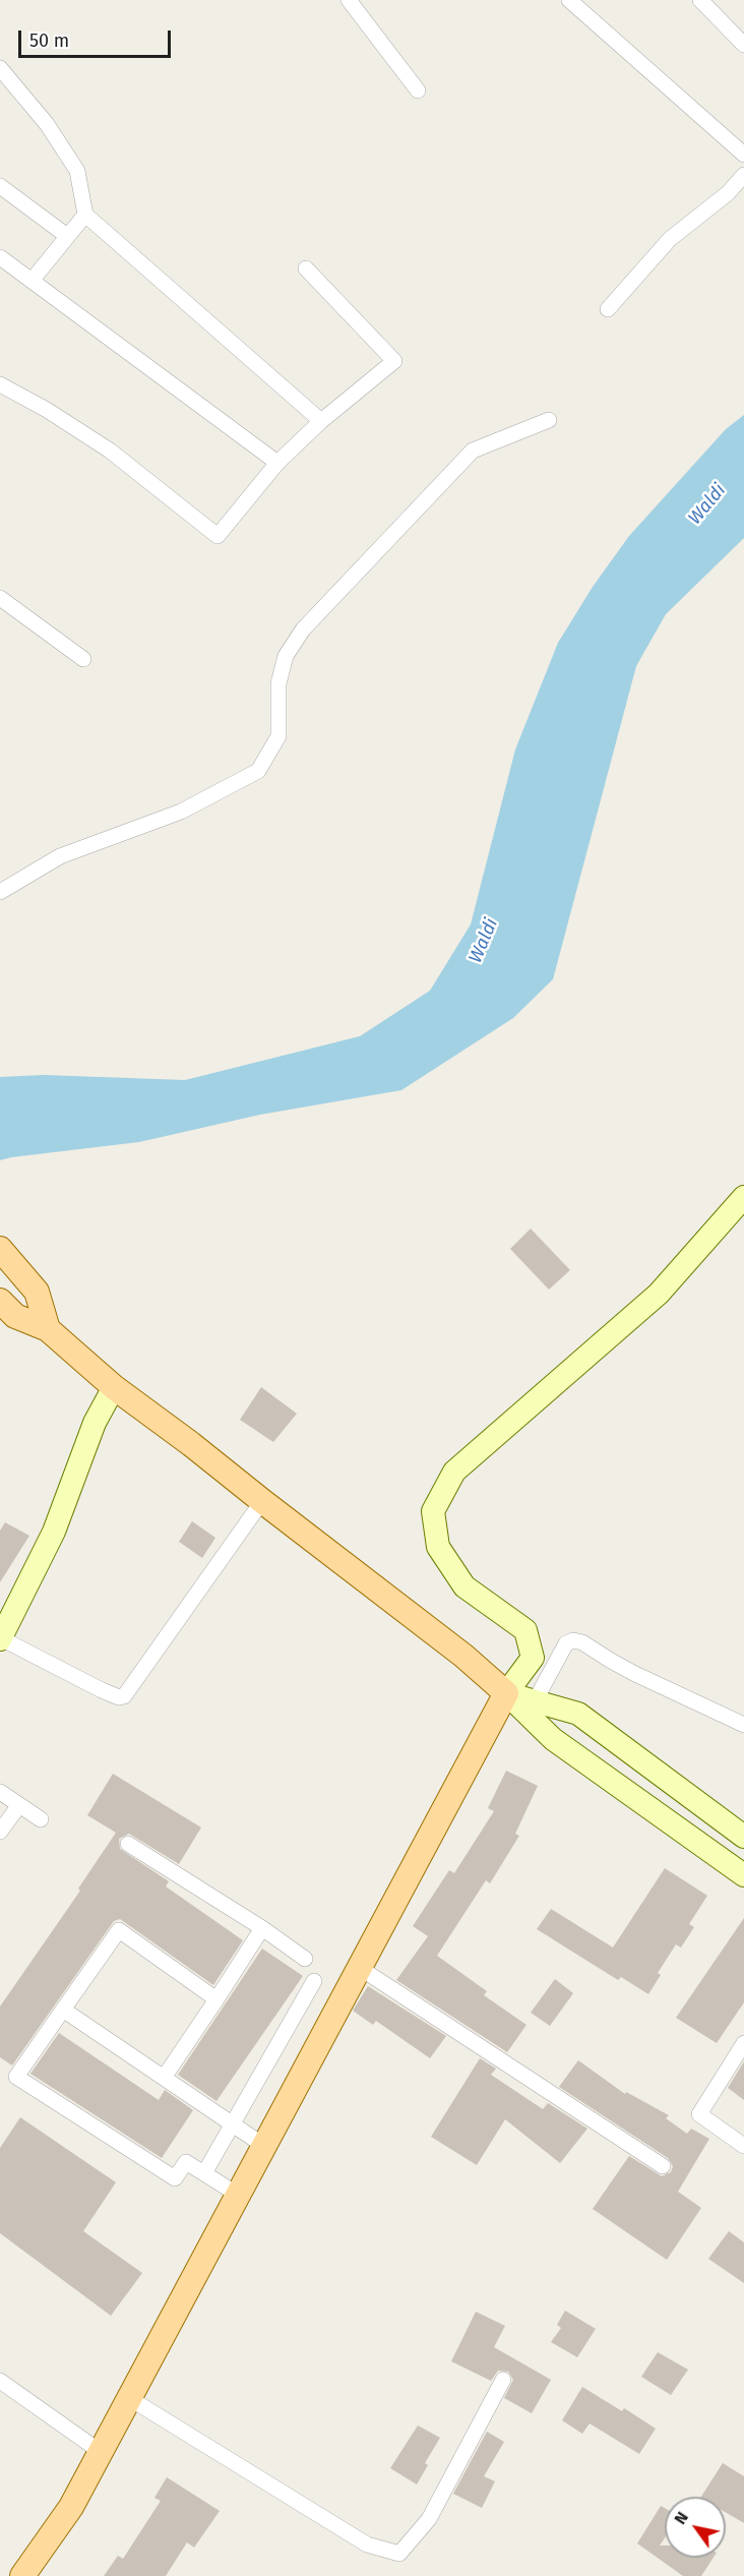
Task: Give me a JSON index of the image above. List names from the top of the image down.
{
  "water": ["Waldi"],
  "scale_bar": "50 m",
  "north": "top left"
}
